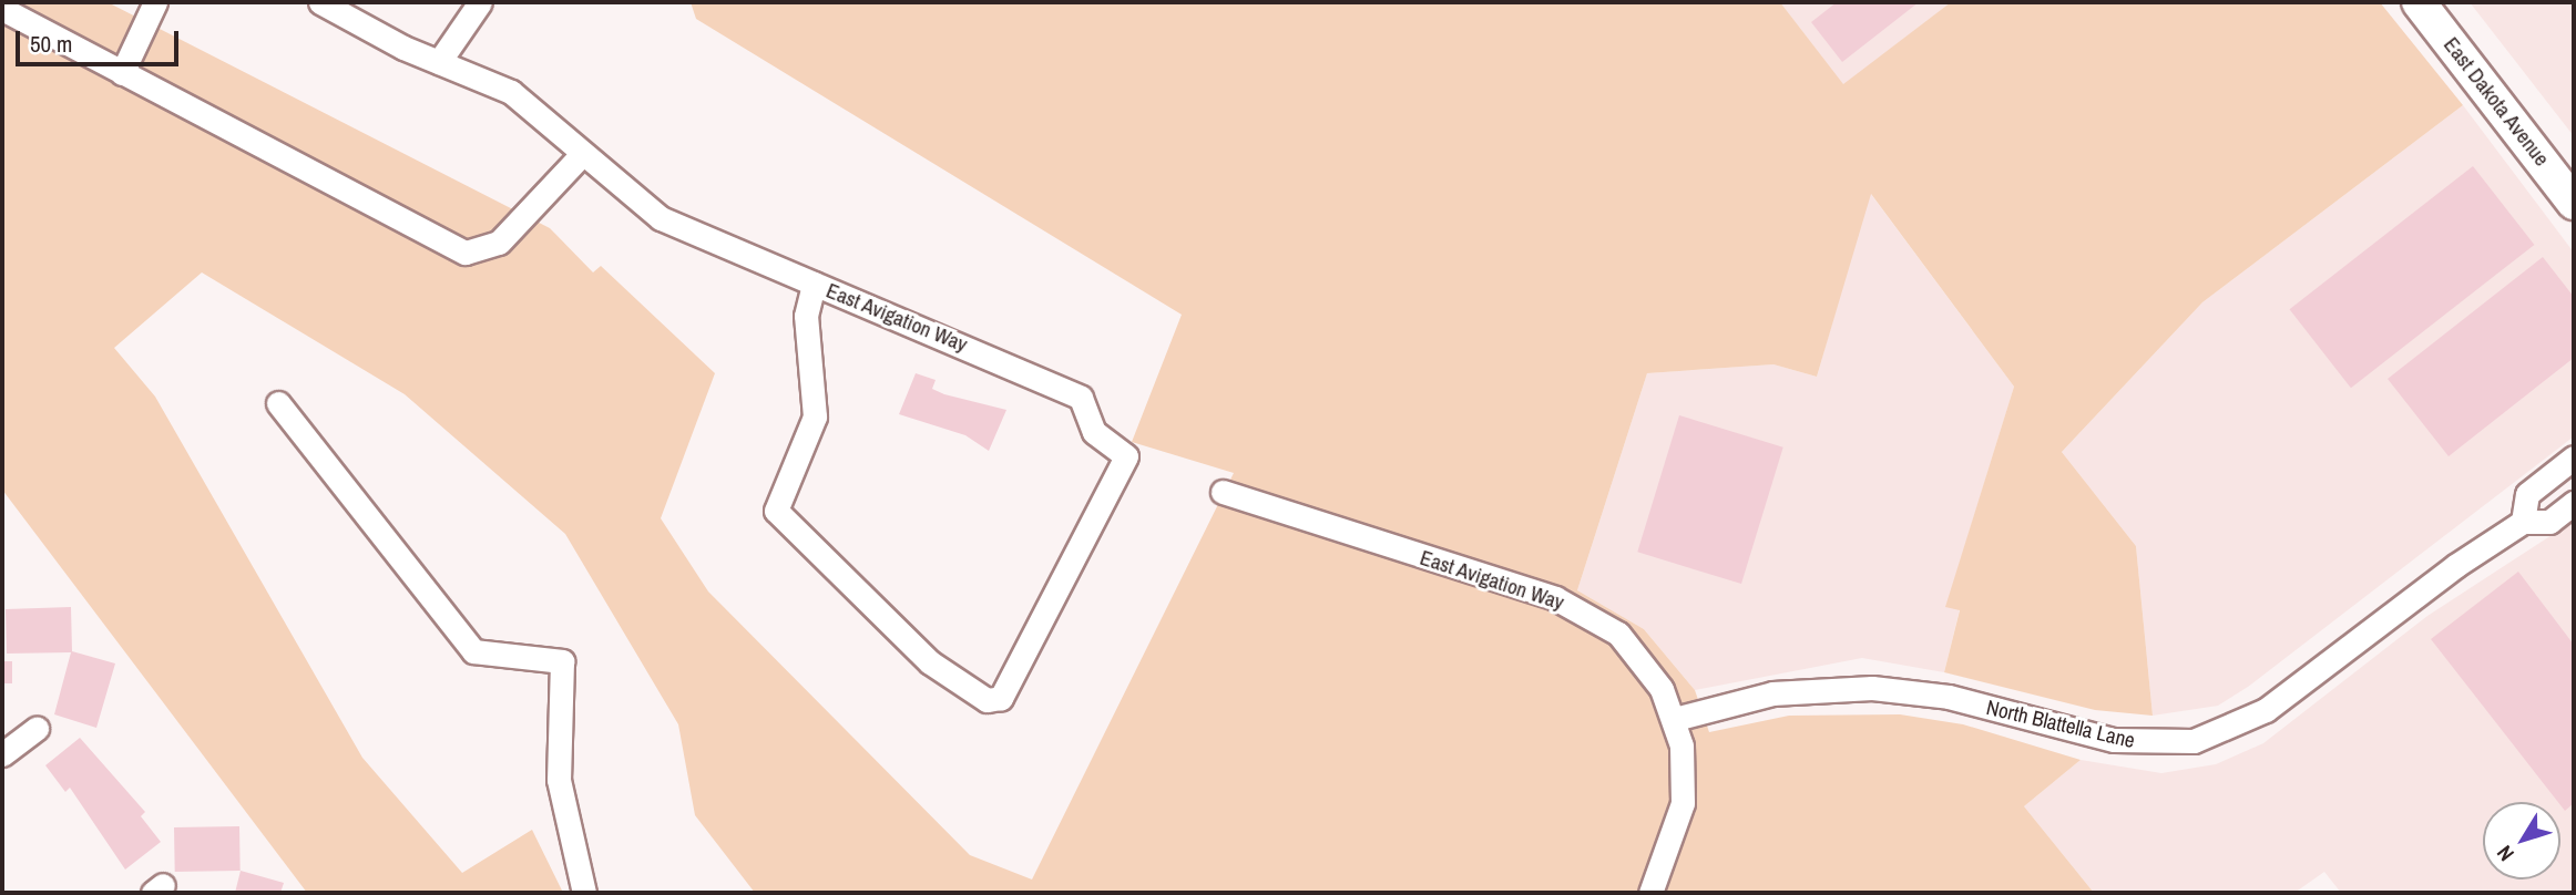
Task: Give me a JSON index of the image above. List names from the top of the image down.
{
  "streets": {
    "street": ["East Dakota Avenue", "East Avigation Way", "North Blattella Lane"]
  },
  "crossings": [
    ["East Avigation Way", "North Blattella Lane"]
  ],
  "scale_bar": "50 m",
  "north": "bottom left"
}
